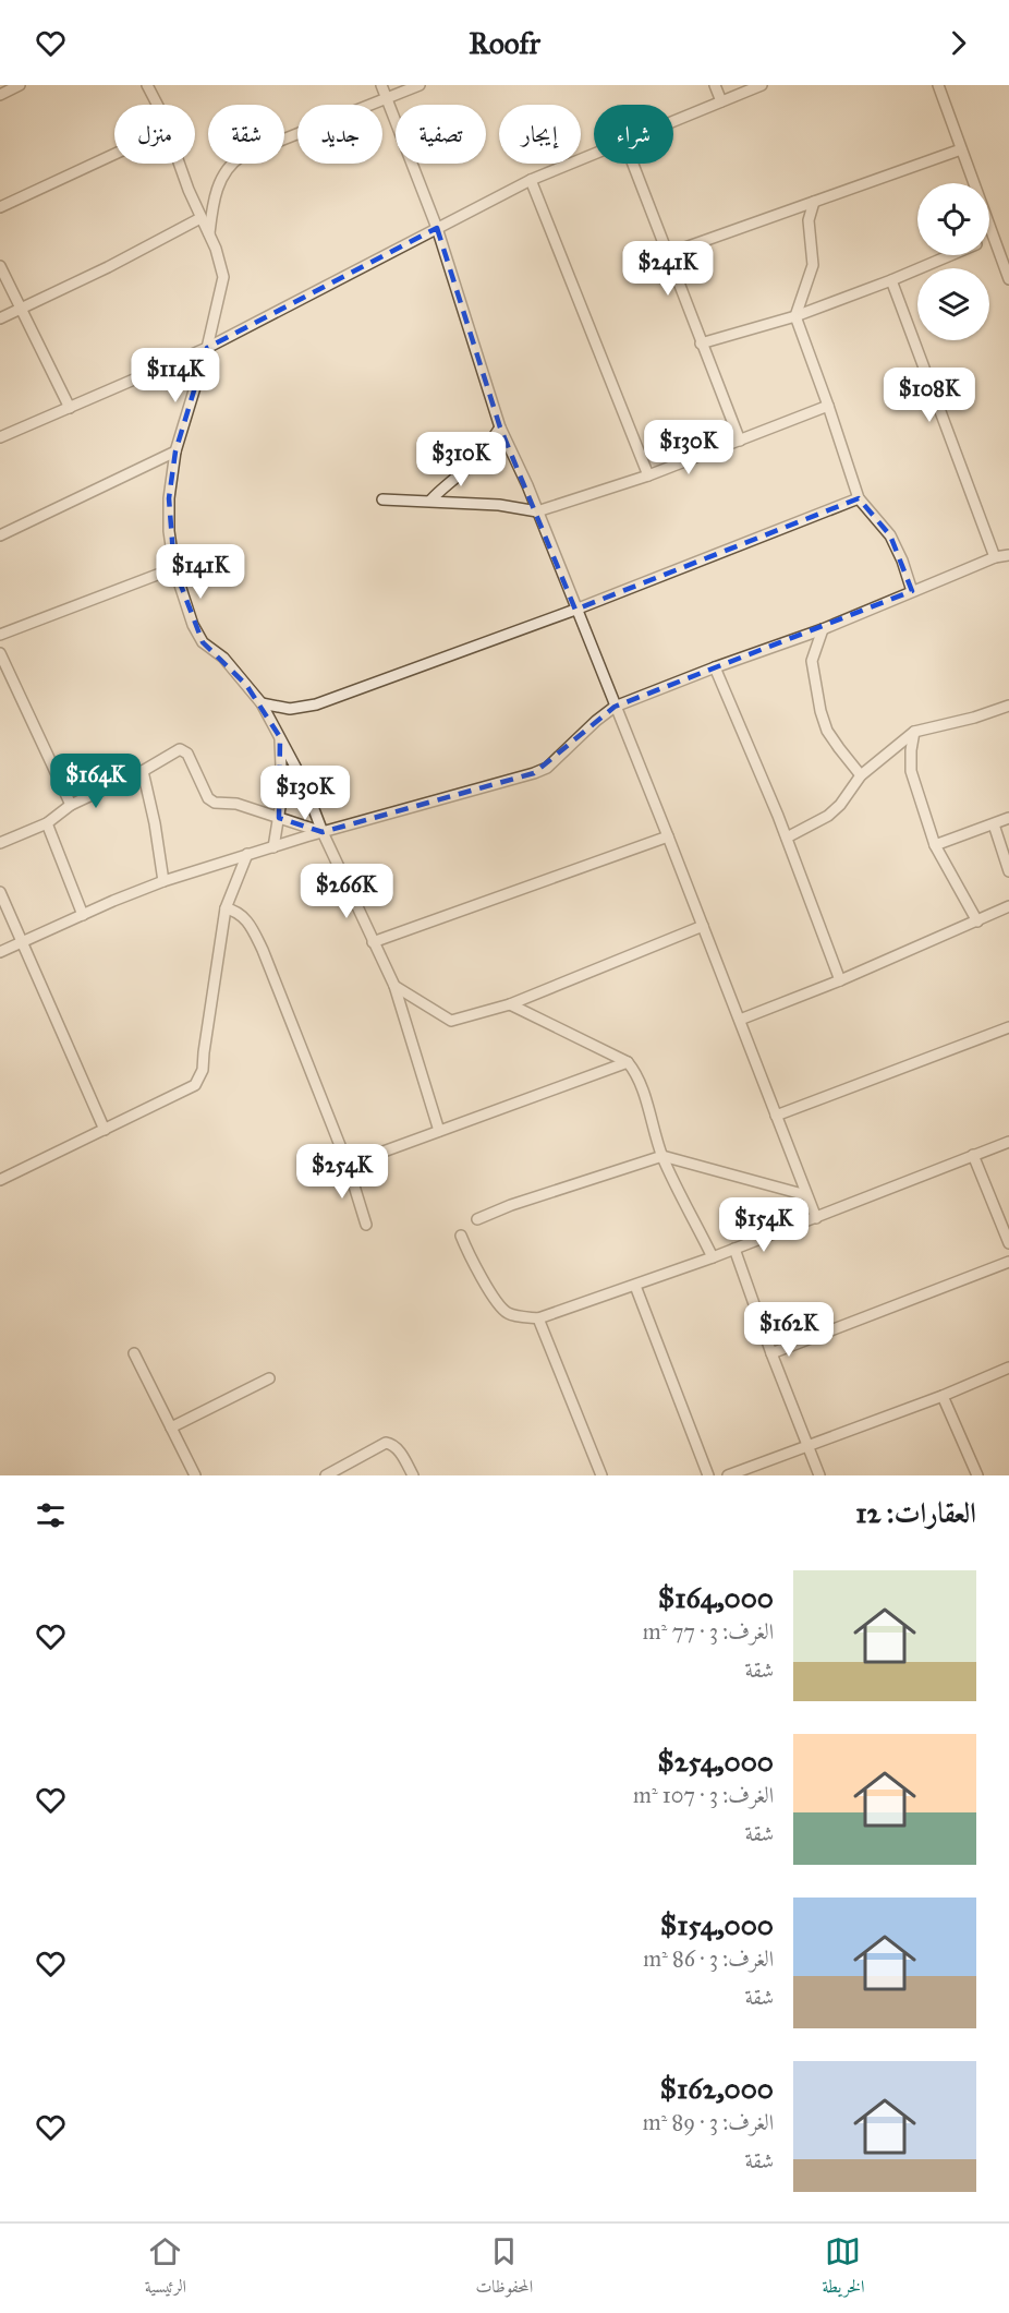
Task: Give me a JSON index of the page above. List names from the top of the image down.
{
  "page": {
    "header": "Roofr",
    "chip": [
      "شراء",
      "إيجار",
      "تصفية",
      "جديد",
      "شقة",
      "منزل"
    ],
    "price": [
      "$241K",
      "$114K",
      "$108K",
      "$130K",
      "$310K",
      "$141K",
      "$164K",
      "$130K",
      "$266K",
      "$254K",
      "$154K",
      "$162K"
    ],
    "heading": "العقارات: 12",
    "list": [
      {
        "name": "$164,000",
        "note": "الغرف: 3 · 77 m² · شقة"
      },
      {
        "name": "$254,000",
        "note": "الغرف: 3 · 107 m² · شقة"
      },
      {
        "name": "$154,000",
        "note": "الغرف: 3 · 86 m² · شقة"
      },
      {
        "name": "$162,000",
        "note": "الغرف: 3 · 89 m² · شقة"
      }
    ],
    "tabs": ["الخريطة", "المحفوظات", "الرئيسية"]
  }
}
